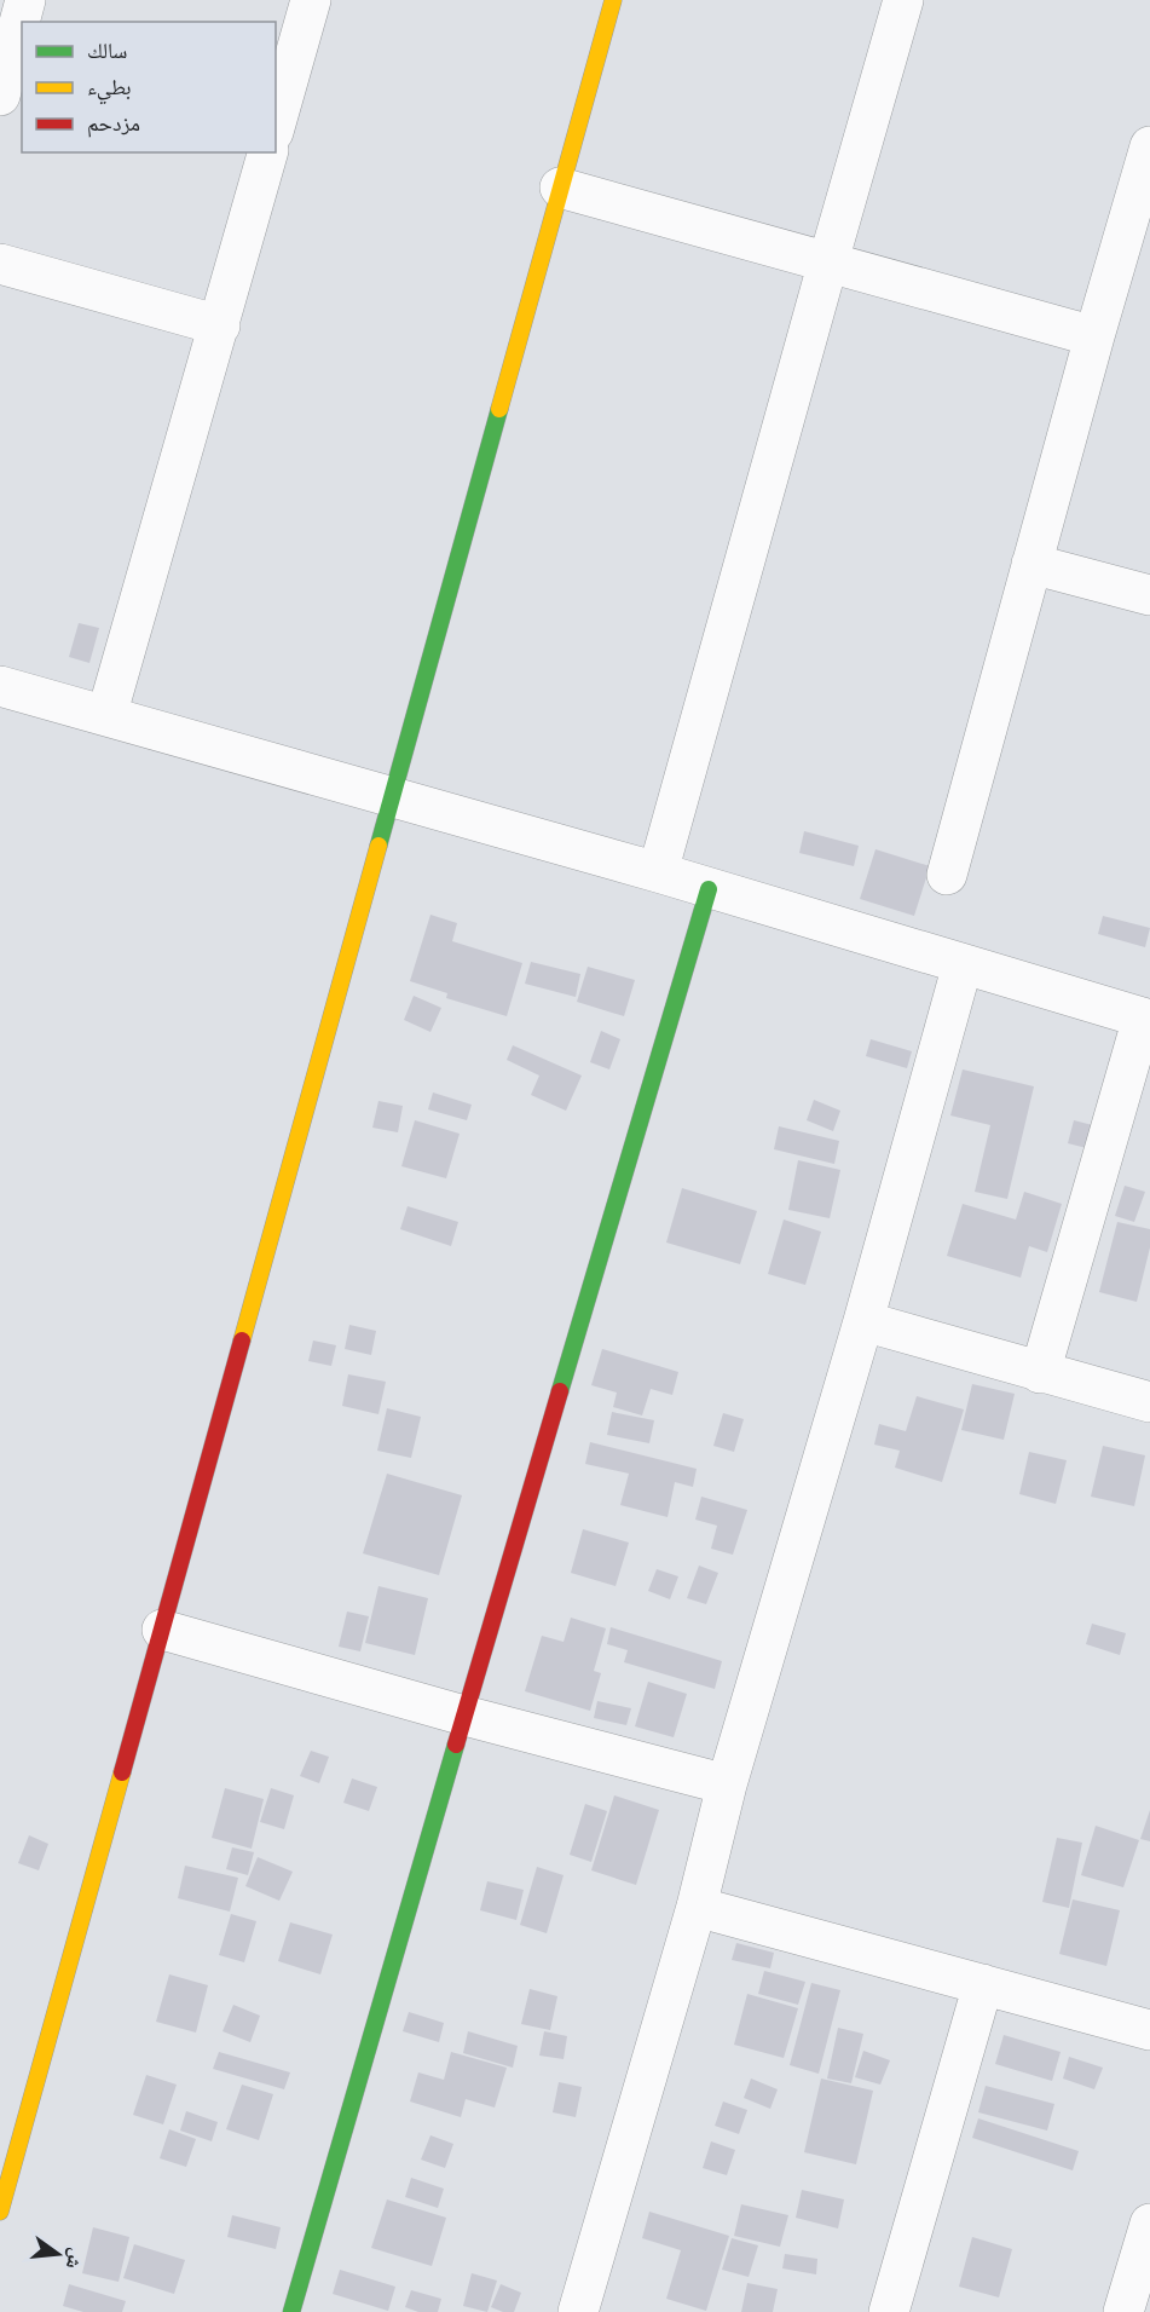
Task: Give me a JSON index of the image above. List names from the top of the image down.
{
  "legend": ["سالك", "بطيء", "مزدحم"],
  "north": "right"
}
